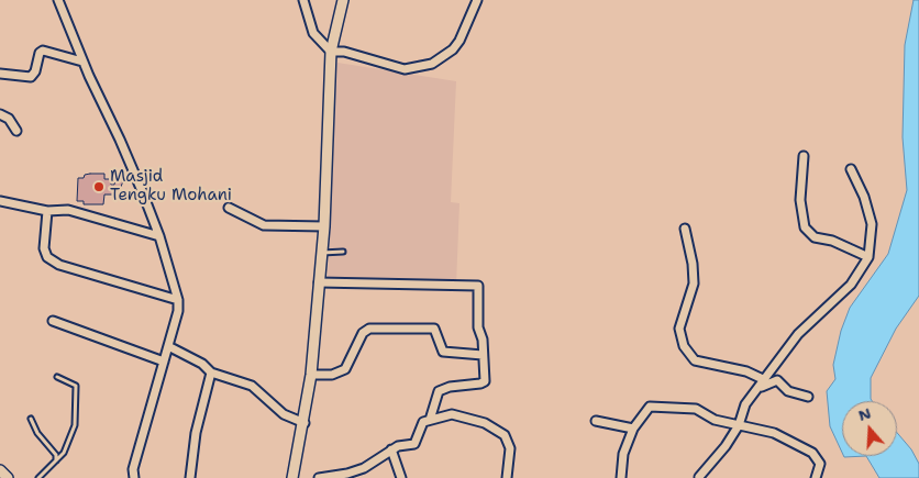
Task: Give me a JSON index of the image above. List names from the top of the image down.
{
  "places": ["Masjid Tengku Mohani"],
  "north": "top"
}
